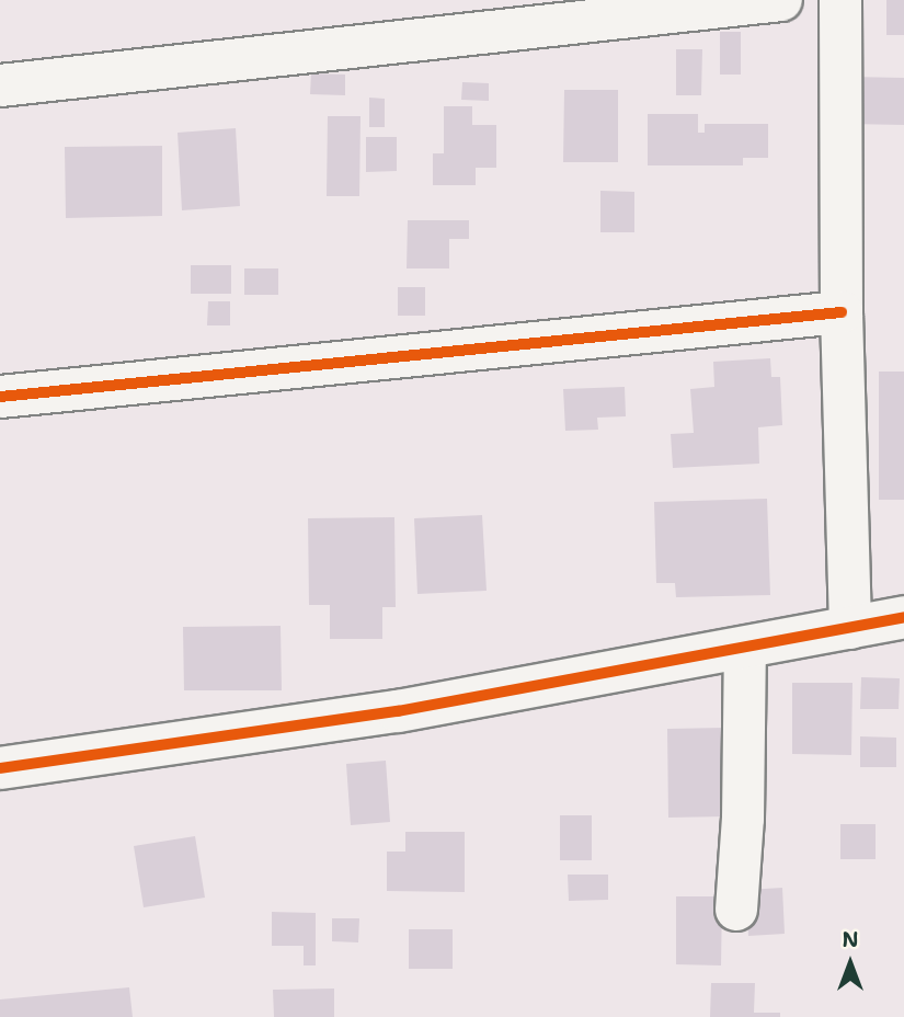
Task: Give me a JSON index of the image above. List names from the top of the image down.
{
  "north": "top"
}
